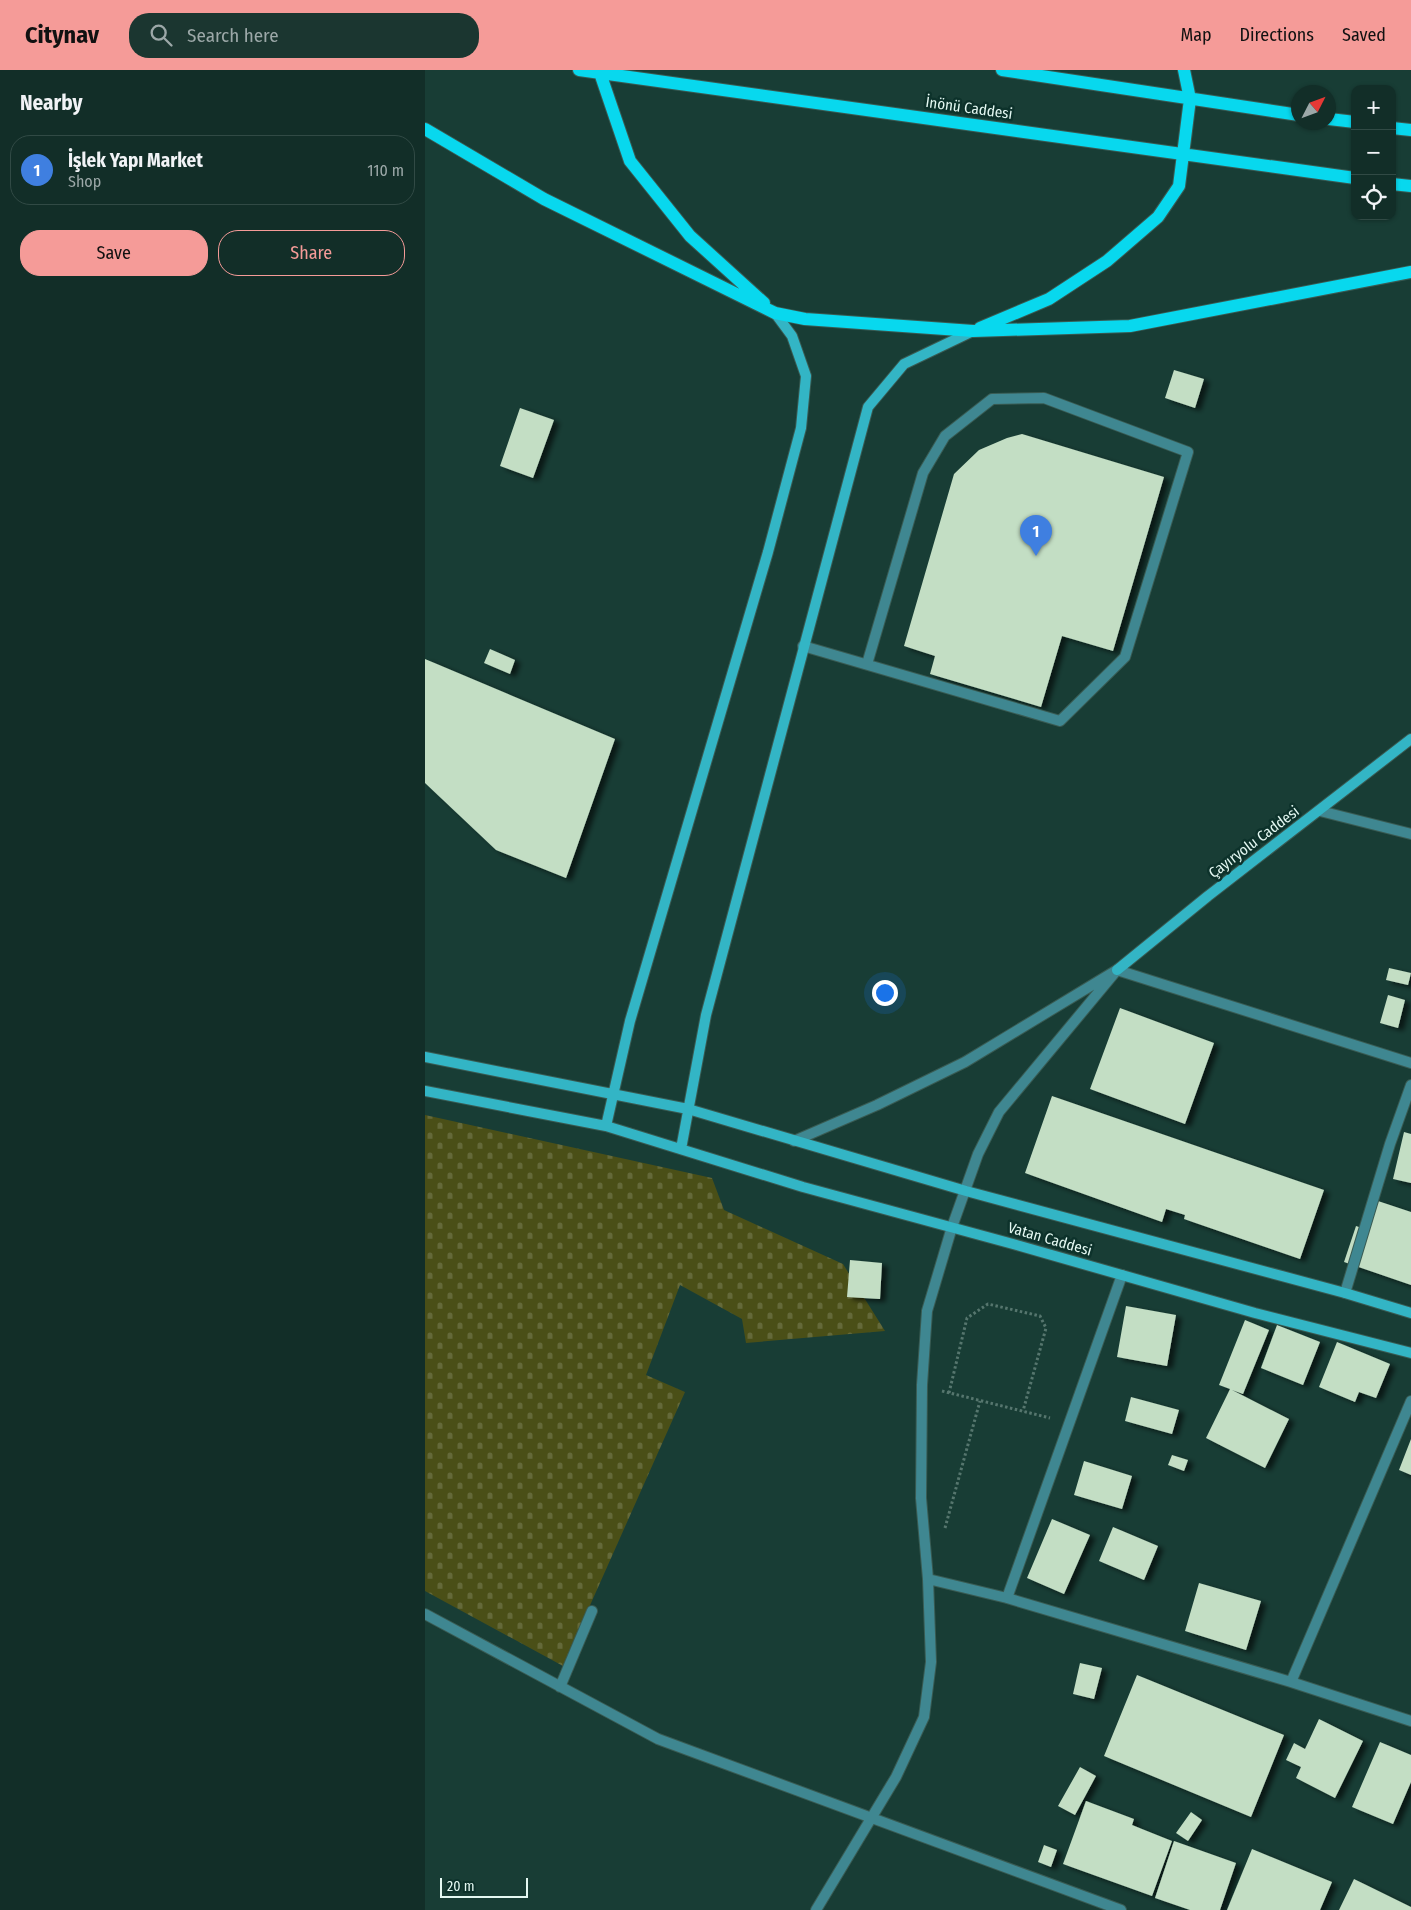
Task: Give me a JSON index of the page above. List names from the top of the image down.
{
  "streets": {
    "main road": ["İnönü Caddesi", "Çayıryolu Caddesi", "Vatan Caddesi"]
  },
  "scale_bar": "20 m",
  "north": "top right",
  "page": {
    "header": "Citynav",
    "search": "Search here",
    "nav": ["Map", "Directions", "Saved"],
    "heading": "Nearby",
    "map_buttons": ["+", "−"],
    "list": [
      {
        "mark": "1",
        "name": "İşlek Yapı Market",
        "note": "Shop",
        "value": "110 m"
      }
    ],
    "buttons": ["Save", "Share"],
    "pins": "1",
    "scale": "20 m"
  }
}
